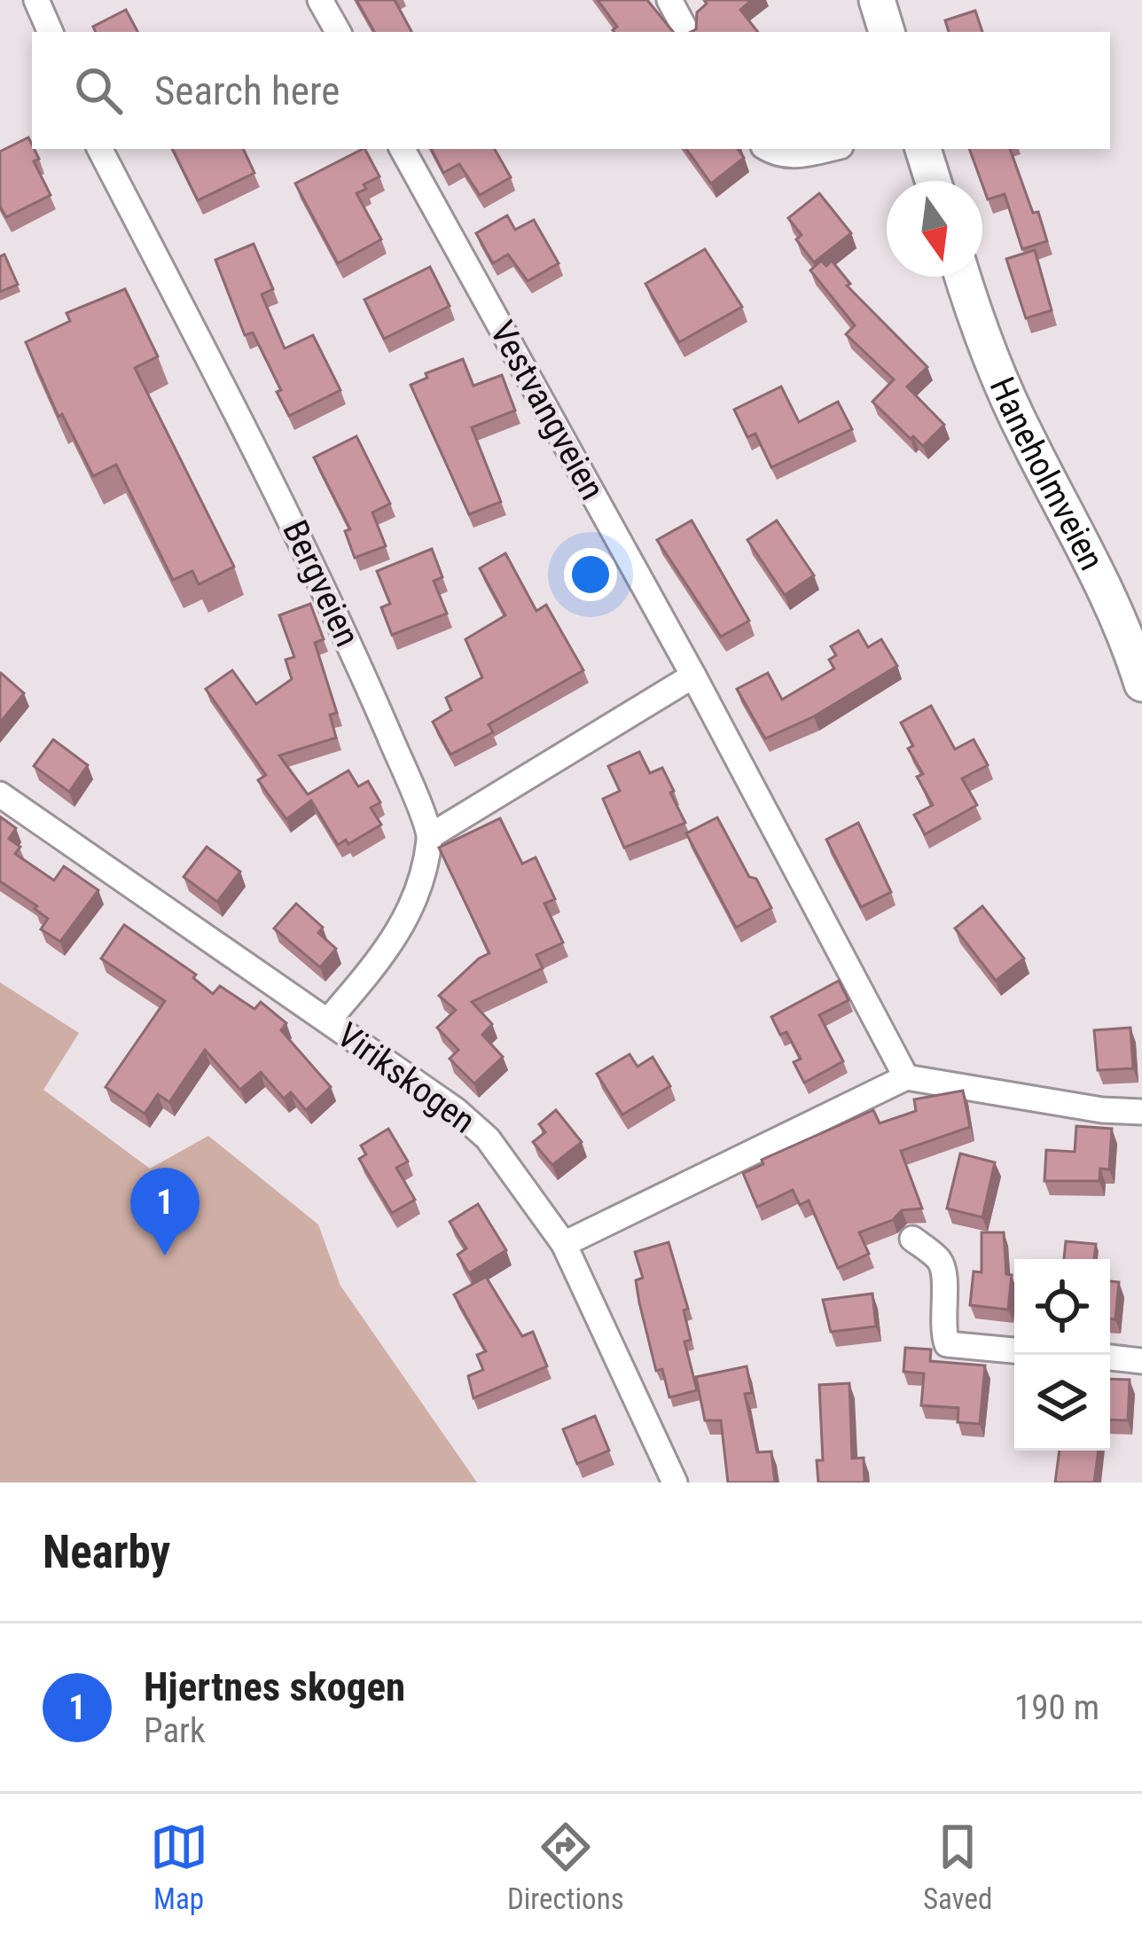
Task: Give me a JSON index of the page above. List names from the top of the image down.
{
  "streets": {
    "main road": ["Haneholmveien"],
    "street": ["Vestvangveien", "Bergveien", "Virikskogen"]
  },
  "north": "bottom",
  "page": {
    "search": "Search here",
    "pins": "1",
    "heading": "Nearby",
    "list": [
      {
        "mark": "1",
        "name": "Hjertnes skogen",
        "note": "Park",
        "value": "190 m"
      }
    ],
    "nav": ["Map", "Directions", "Saved"]
  }
}
